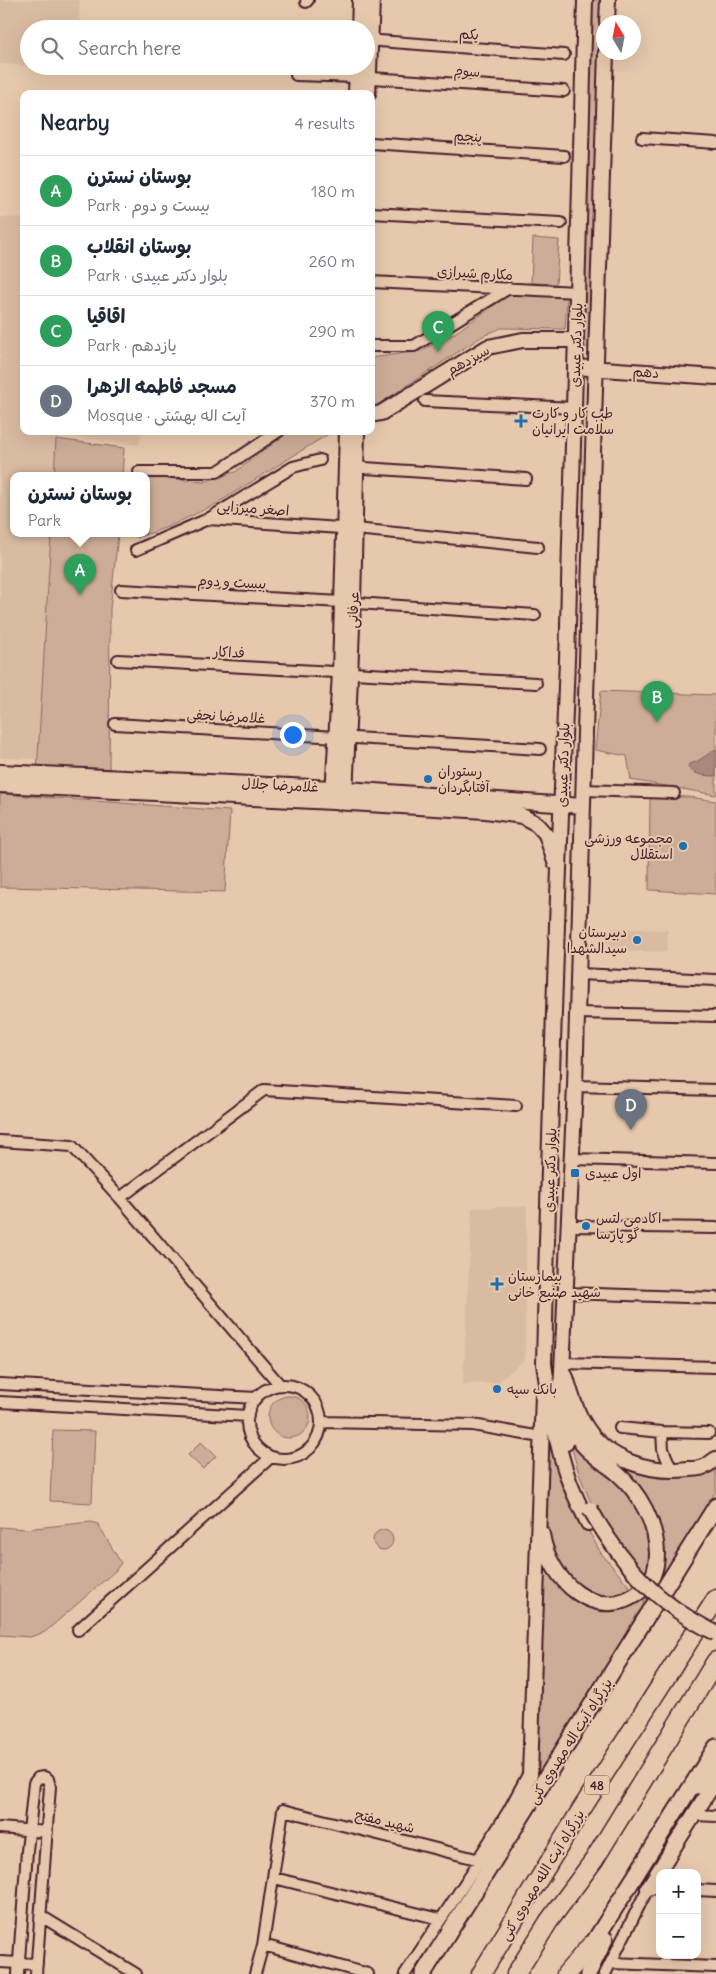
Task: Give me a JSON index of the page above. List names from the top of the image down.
{
  "streets": {
    "highway": ["48", "بزرگراه آیت الله مهدوی کنی"],
    "main road": [
      "بلوار دکتر عبیدی",
      "سیزدهم",
      "دهم",
      "عرفانی",
      "غلامرضا جلال",
      "بزرگراه آیت اله مهدوی کنی"
    ],
    "street": [
      "یکم",
      "سوم",
      "پنجم",
      "مکارم شیرازی",
      "اصغر میرزایی",
      "بیست و دوم",
      "فداکار",
      "غلامرضا نجفی",
      "شهید مفتح"
    ]
  },
  "crossings": [
    ["مکارم شیرازی", "بلوار دکتر عبیدی"],
    ["بلوار دکتر عبیدی", "سیزدهم"],
    ["بلوار دکتر عبیدی", "دهم"],
    ["بلوار دکتر عبیدی", "غلامرضا جلال"],
    ["اصغر میرزایی", "عرفانی"],
    ["بیست و دوم", "عرفانی"],
    ["عرفانی", "فداکار"],
    ["عرفانی", "غلامرضا نجفی"],
    ["عرفانی", "غلامرضا جلال"]
  ],
  "places": {
    "health": ["طب کار و کارت سلامت ایرانیان", "بیمارستان شهید صنیع خانی"],
    "other": [
      "رستوران آفتابگردان",
      "مجموعه ورزشی استقلال",
      "دبیرستان سیدالشهدا",
      "اکادمی لتس گو پارسا",
      "بانک سپه"
    ],
    "transit": ["اول عبیدی"]
  },
  "north": "top",
  "page": {
    "search": "Search here",
    "heading": ["Nearby", "4 results"],
    "list": [
      {
        "mark": "A",
        "name": "بوستان نسترن",
        "note": "Park · بیست و دوم",
        "value": "180 m"
      },
      {
        "mark": "B",
        "name": "بوستان انقلاب",
        "note": "Park · بلوار دکتر عبیدی",
        "value": "260 m"
      },
      {
        "mark": "C",
        "name": "اقاقیا",
        "note": "Park · یازدهم",
        "value": "290 m"
      },
      {
        "mark": "D",
        "name": "مسجد فاطمه الزهرا",
        "note": "Mosque · آیت اله بهشتی",
        "value": "370 m"
      }
    ],
    "pins": [
      "C",
      "A",
      "B",
      "D"
    ],
    "popup": ["بوستان نسترن", "Park"],
    "map_buttons": ["+", "−"]
  }
}
